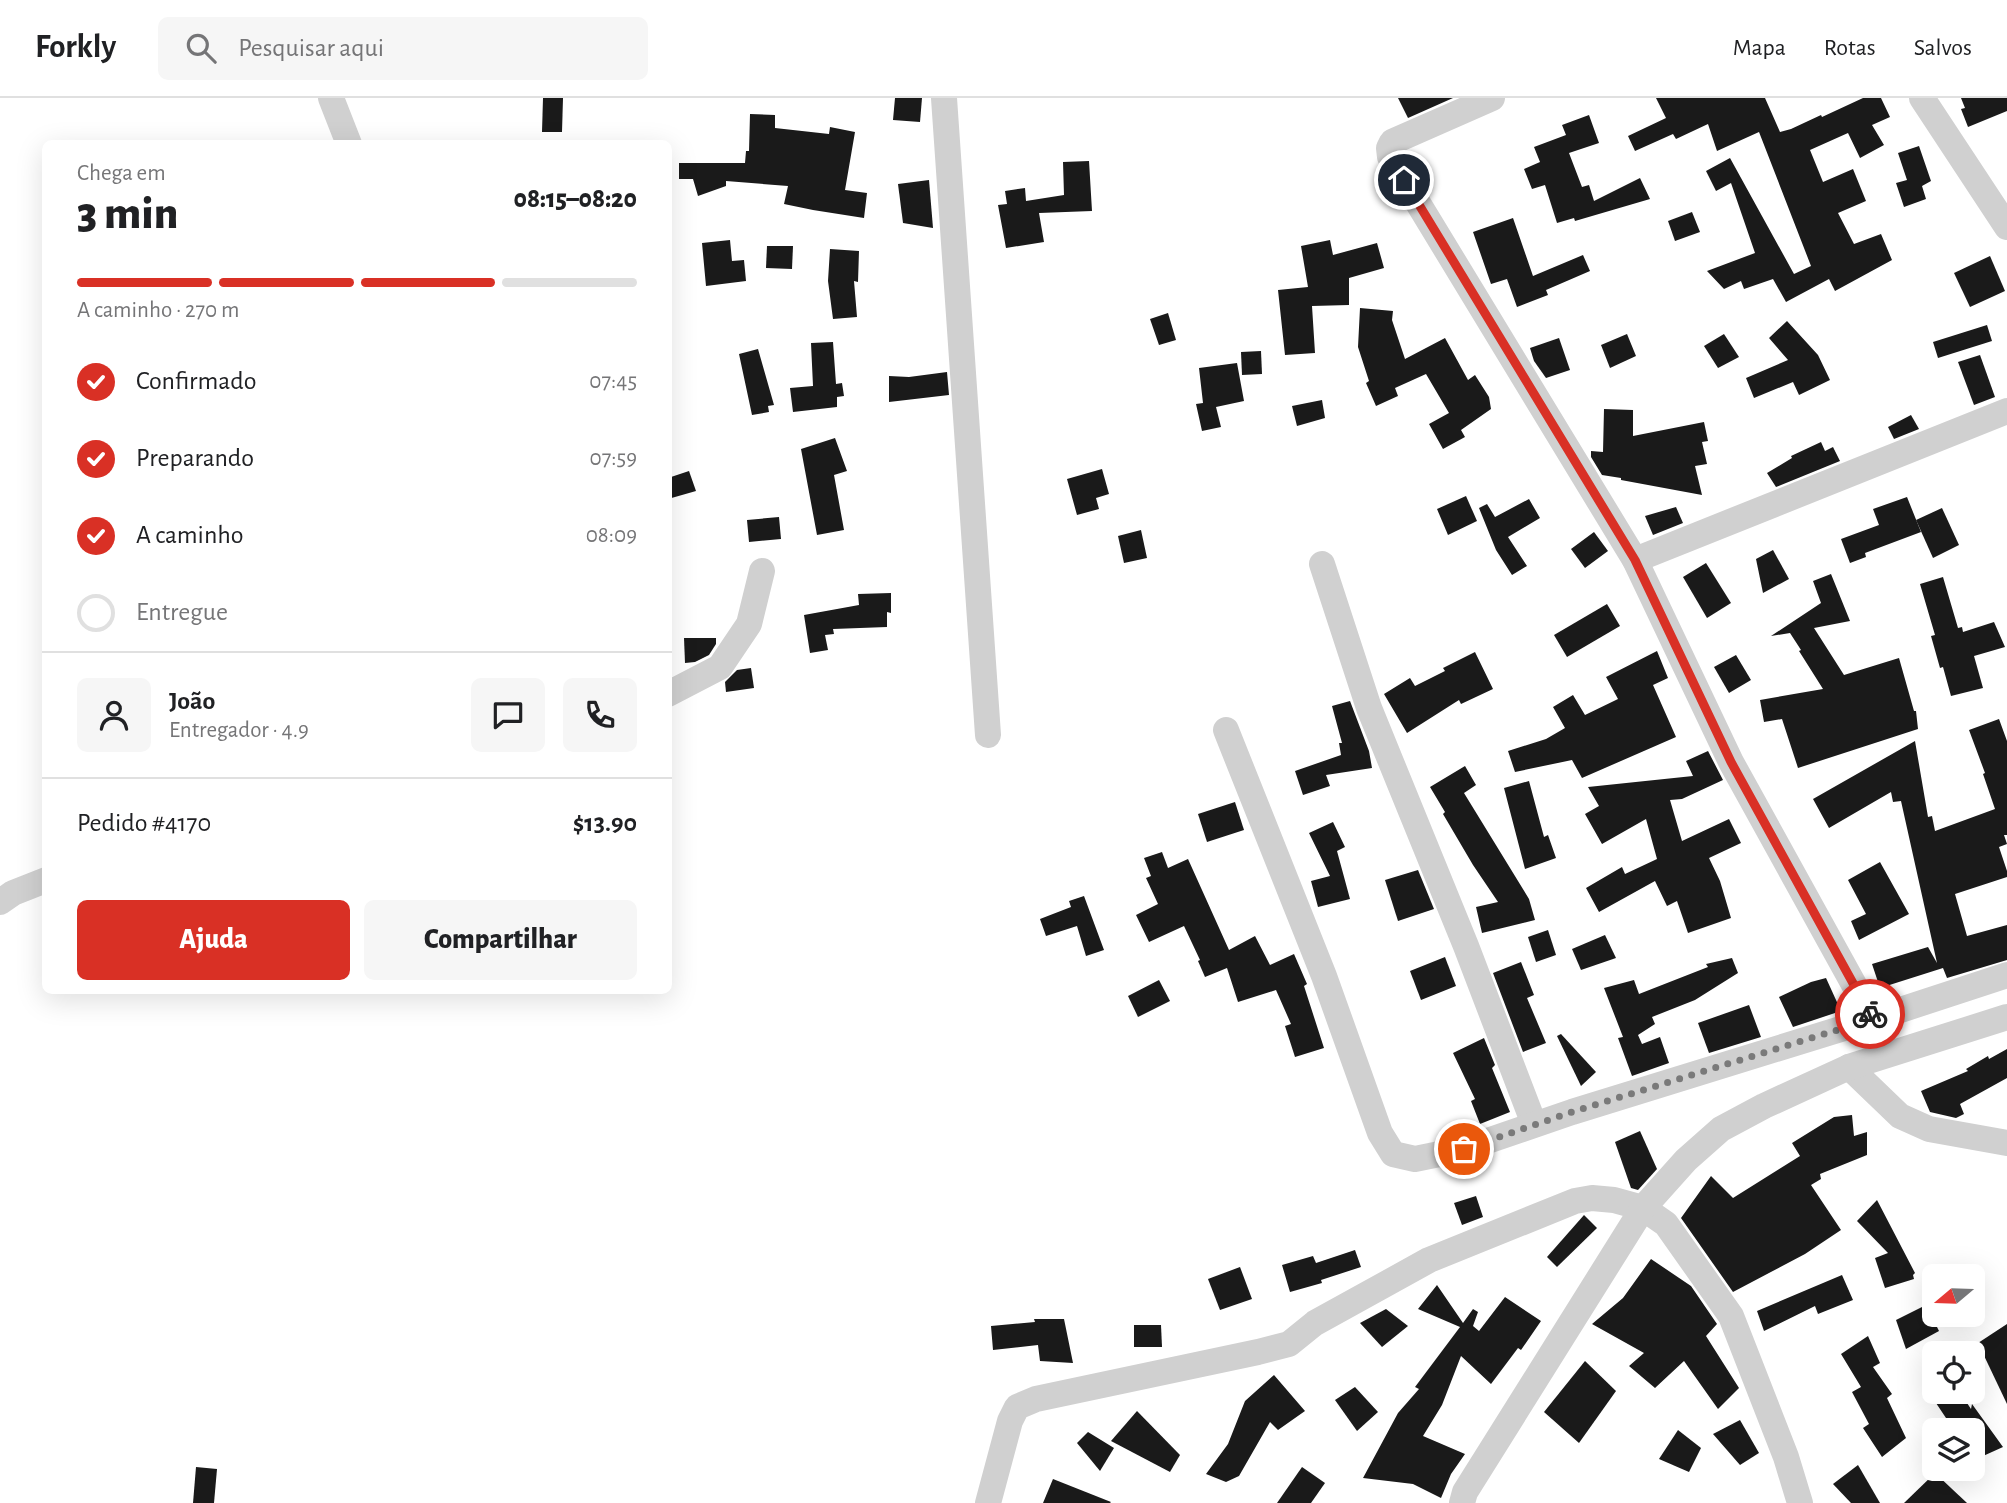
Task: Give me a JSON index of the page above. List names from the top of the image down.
{
  "north": "left",
  "page": {
    "header": "Forkly",
    "search": "Pesquisar aqui",
    "nav": ["Mapa", "Rotas", "Salvos"],
    "heading": ["3 min", "Chega em", "08:15–08:20"],
    "panel": [
      "João",
      "Entregador · 4.9",
      "Pedido #4170",
      "$13.90"
    ],
    "bar": "A caminho · 270 m",
    "list": [
      ["Confirmado", "07:45"],
      ["Preparando", "07:59"],
      ["A caminho", "08:09"],
      "Entregue"
    ],
    "buttons": ["Ajuda", "Compartilhar"]
  }
}
